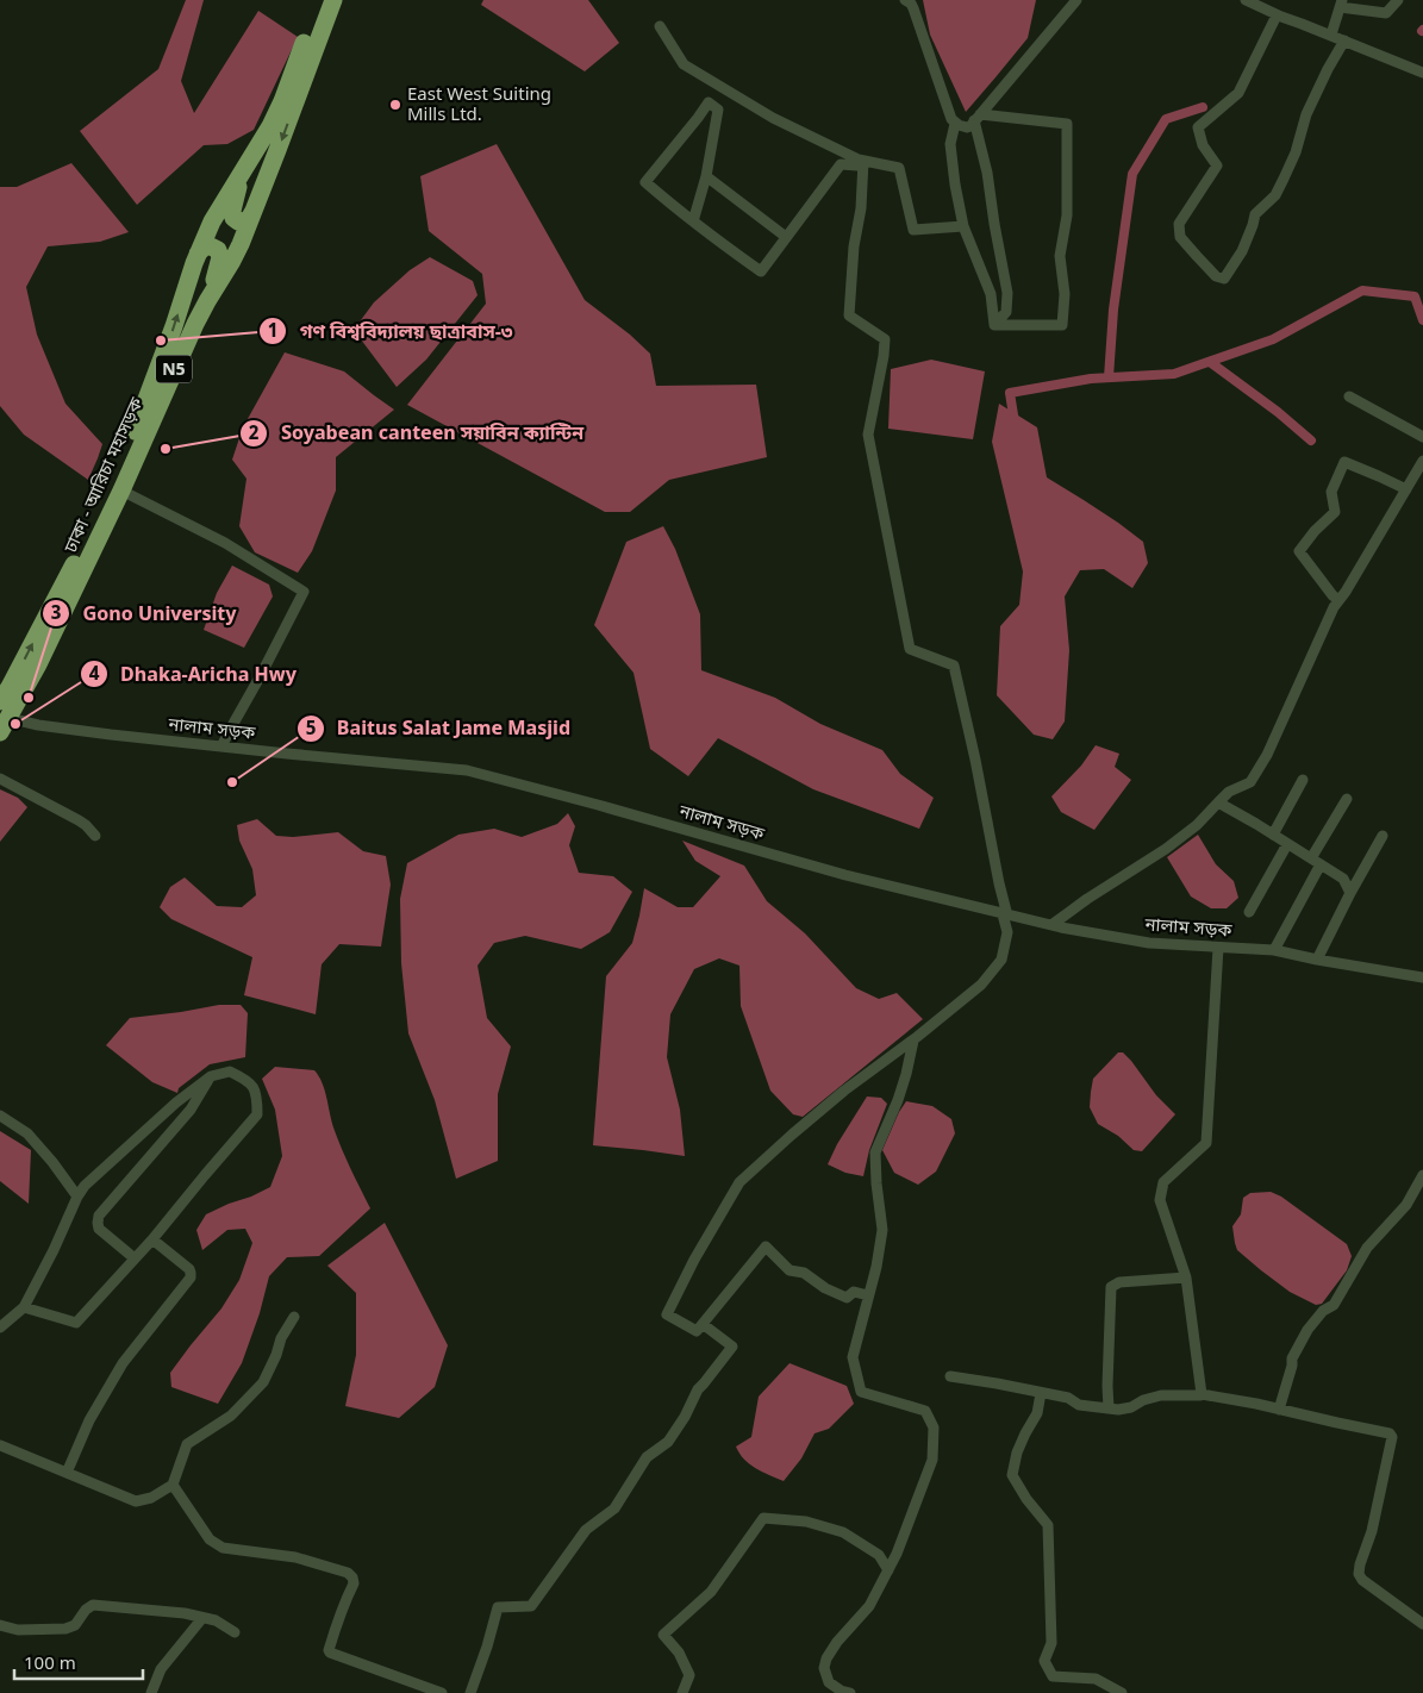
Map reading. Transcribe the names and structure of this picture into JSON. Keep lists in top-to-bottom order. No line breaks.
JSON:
{"streets":{"highway":["N5","ঢাকা - আরিচা মহাসড়ক"],"street":["নালাম সড়ক"]},"crossings":[["N5","ঢাকা - আরিচা মহাসড়ক"],["N5","নালাম সড়ক"],["ঢাকা - আরিচা মহাসড়ক","নালাম সড়ক"]],"places":["East West Suiting Mills Ltd.","গণ বিশ্ববিদ্যালয় ছাত্রাবাস-৩","Soyabean canteen সয়াবিন ক্যান্টিন","Gono University","Dhaka-Aricha Hwy","Baitus Salat Jame Masjid"],"scale_bar":"100 m"}
